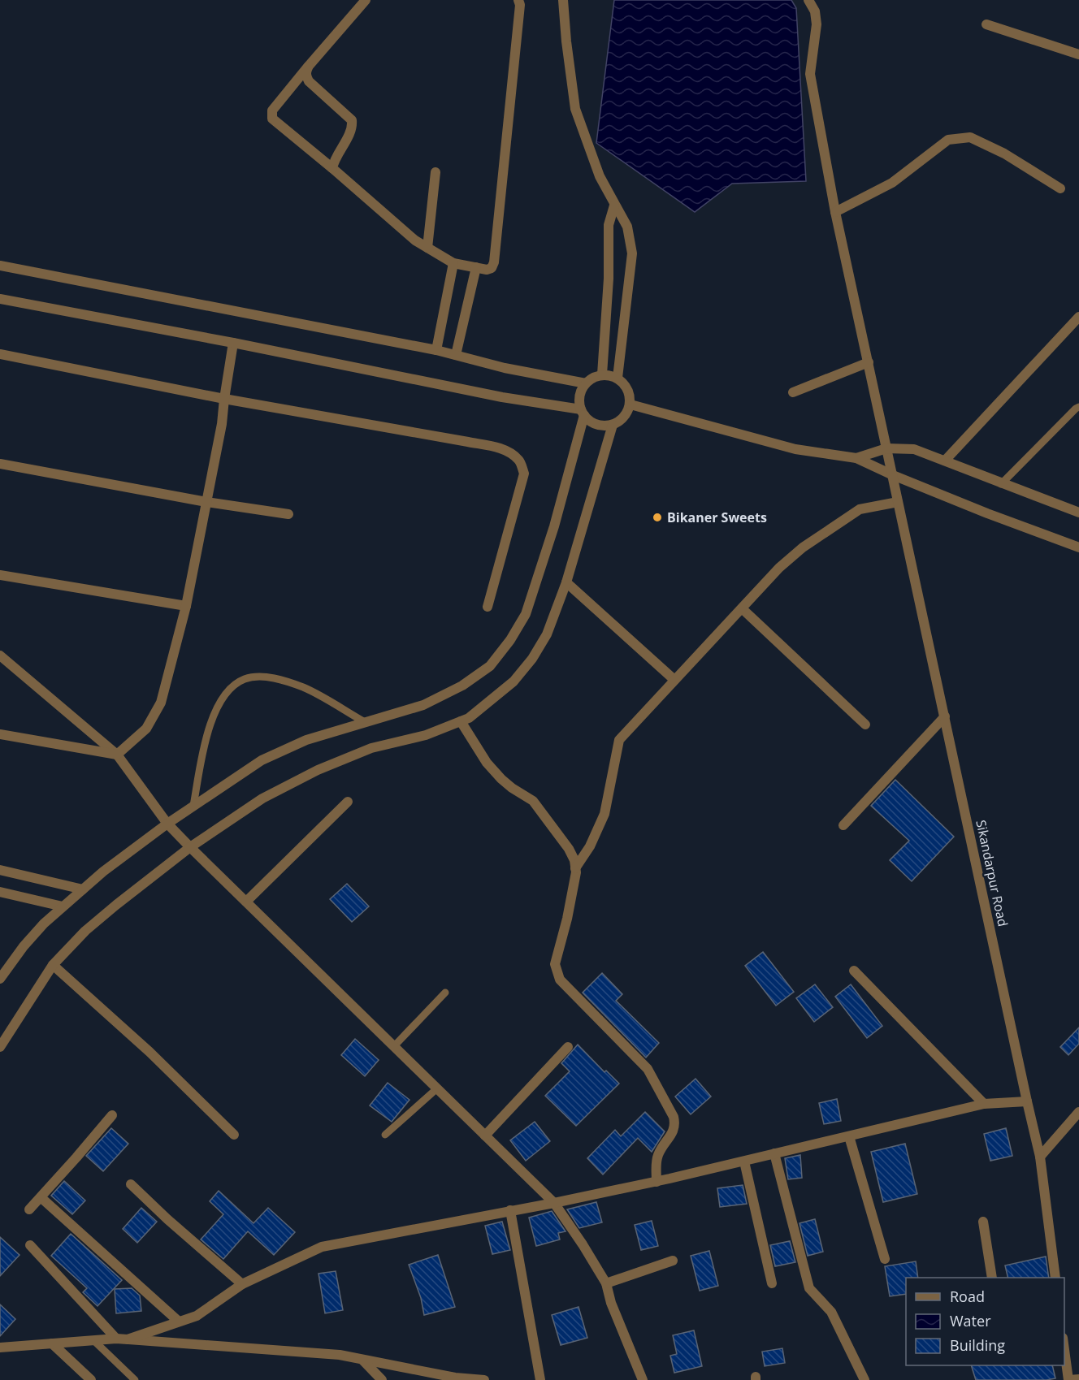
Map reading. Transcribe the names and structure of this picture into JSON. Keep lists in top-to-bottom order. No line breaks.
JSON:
{"streets":{"street":["Sikandarpur Road"]},"places":["Bikaner Sweets"],"legend":["Road","Water","Building"]}
